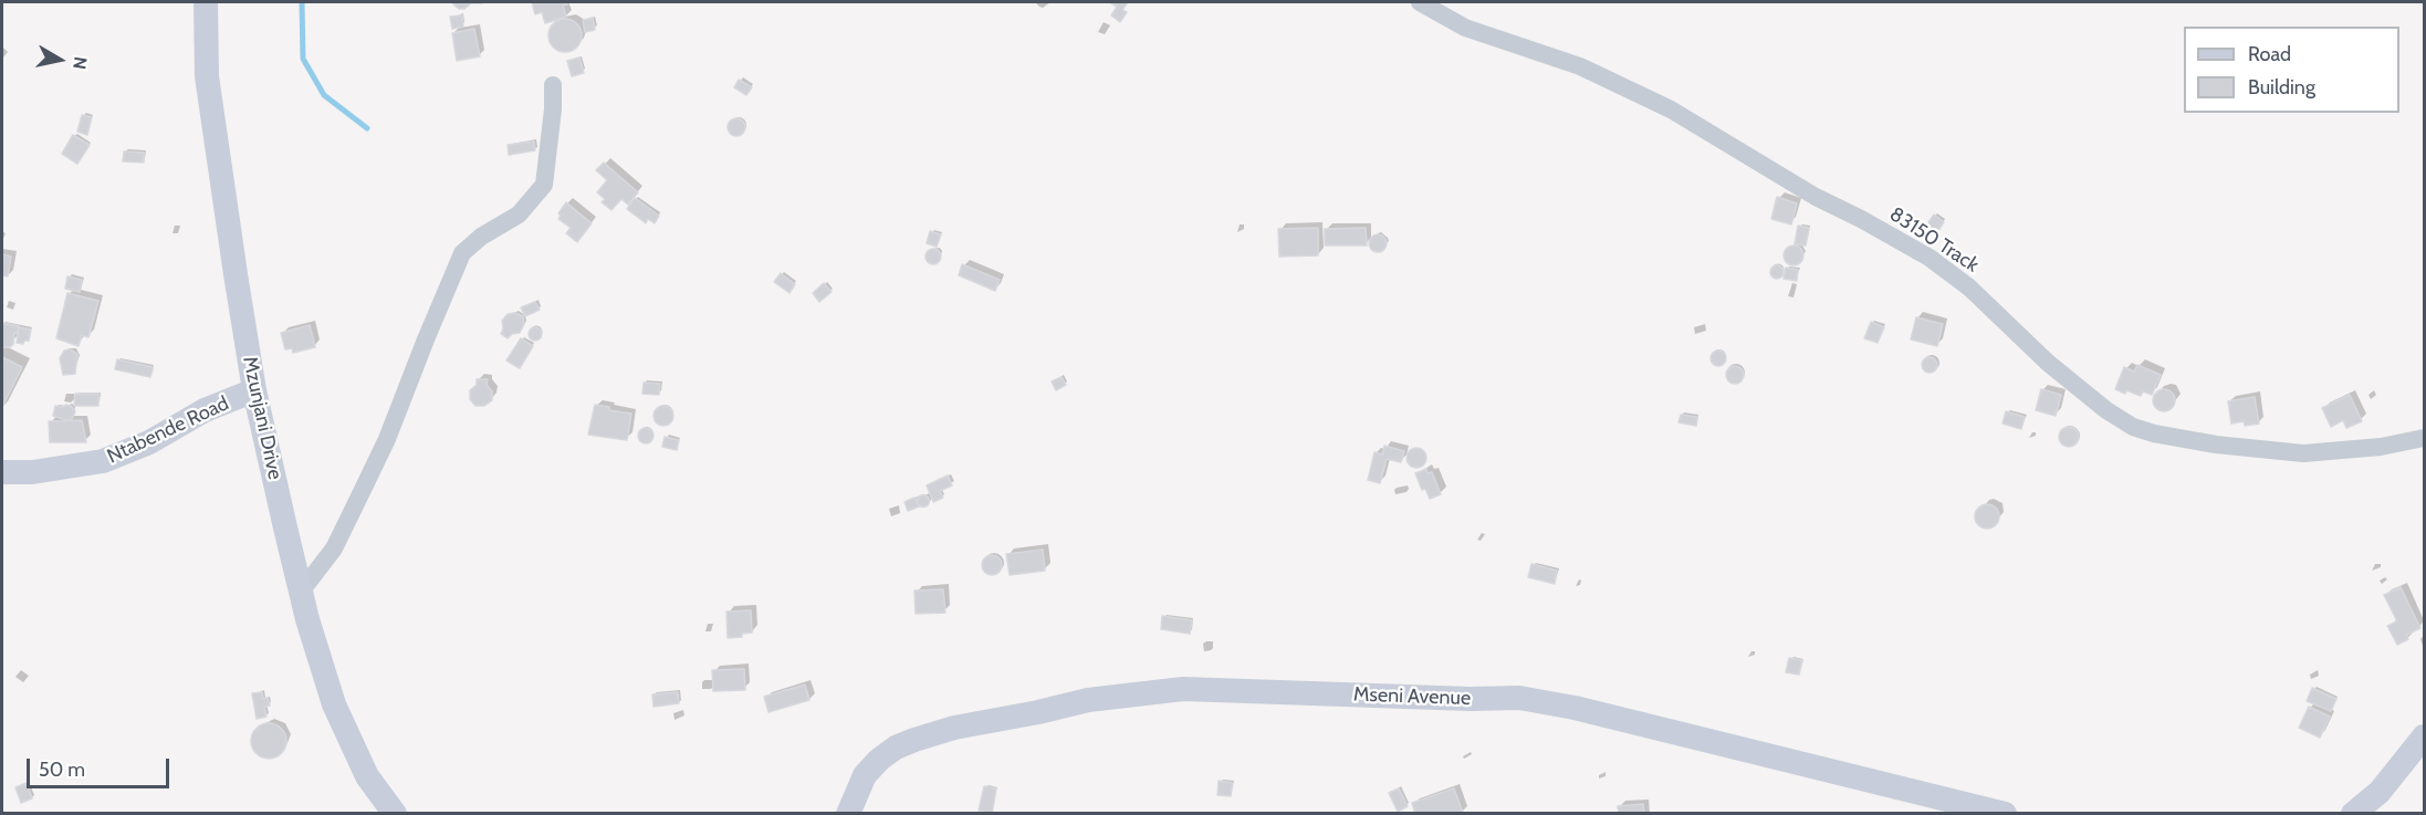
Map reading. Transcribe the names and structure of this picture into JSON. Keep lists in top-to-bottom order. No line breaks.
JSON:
{"streets":{"street":["83150 Track","Mzunjani Drive","Ntabende Road","Mseni Avenue"]},"crossings":[["Mzunjani Drive","Ntabende Road"]],"legend":["Road","Building"],"scale_bar":"50 m","north":"right"}
